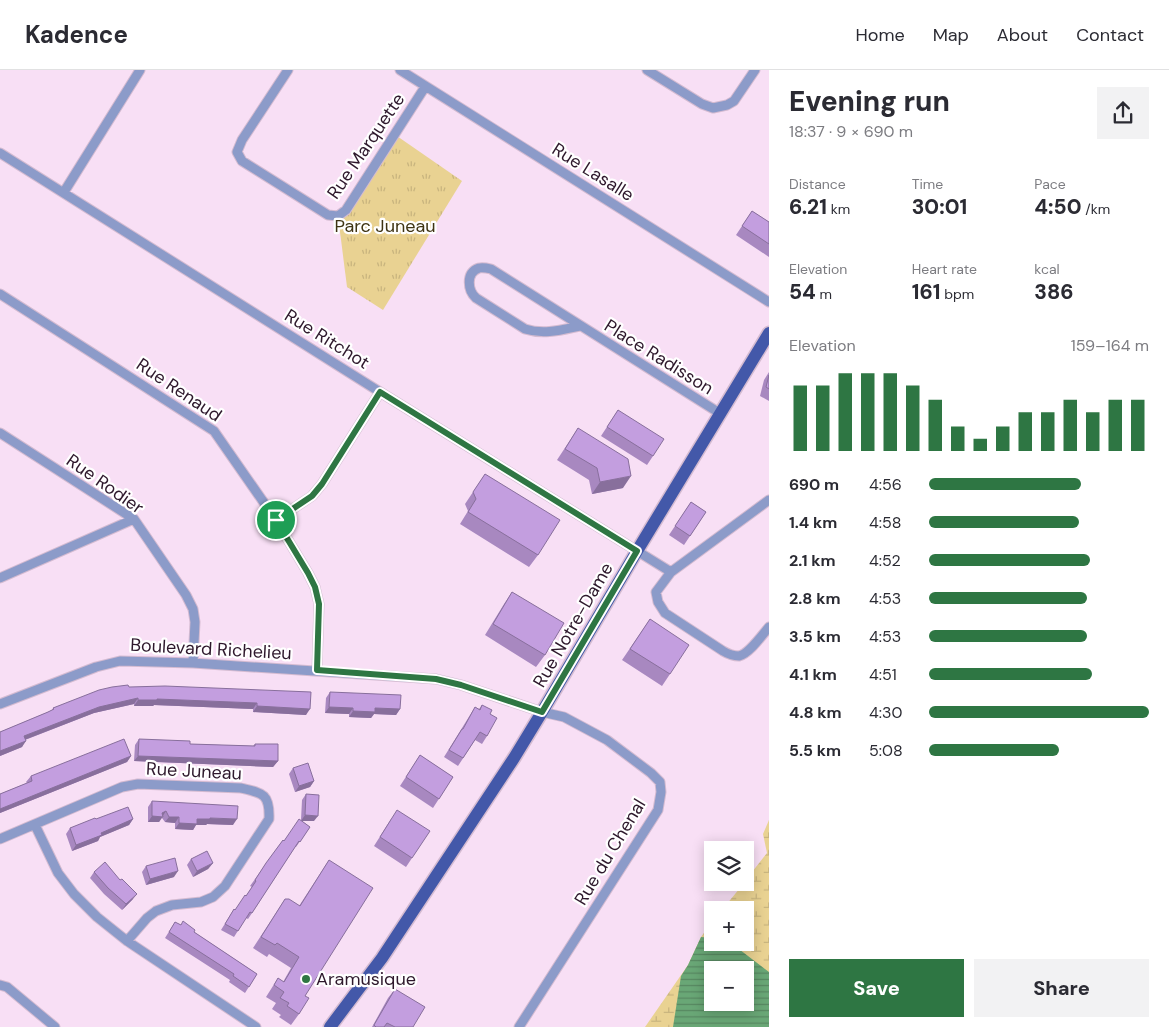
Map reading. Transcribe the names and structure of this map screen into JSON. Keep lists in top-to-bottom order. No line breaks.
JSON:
{"streets":{"main road":["Rue Notre-Dame"],"street":["Rue Marquette","Rue Lasalle","Rue Ritchot","Place Radisson","Rue Renaud","Rue Rodier","Boulevard Richelieu","Rue Juneau","Rue du Chenal"]},"crossings":[["Rue Marquette","Rue Lasalle"],["Rue Ritchot","Rue Notre-Dame"],["Place Radisson","Rue Notre-Dame"],["Rue Renaud","Boulevard Richelieu"],["Rue Rodier","Boulevard Richelieu"],["Rue Notre-Dame","Boulevard Richelieu"],["Rue Notre-Dame","Rue du Chenal"],["Boulevard Richelieu","Rue du Chenal"]],"parks":["Parc Juneau"],"places":["Aramusique"],"page":{"header":"Kadence","nav":["Home","Map","About","Contact"],"heading":["Evening run","18:37 · 9 × 690 m"],"stats":[["Distance","6.21 km"],["Time","30:01"],["Pace","4:50 /km"],["Elevation","54 m"],["Heart rate","161 bpm"],["kcal","386"]],"chart":["Elevation","159–164 m"],"list":[{"name":"690 m","note":"4:56"},{"name":"1.4 km","note":"4:58"},{"name":"2.1 km","note":"4:52"},{"name":"2.8 km","note":"4:53"},{"name":"3.5 km","note":"4:53"},{"name":"4.1 km","note":"4:51"},{"name":"4.8 km","note":"4:30"},{"name":"5.5 km","note":"5:08"}],"map_buttons":["+","−"],"buttons":["Save","Share"]}}
